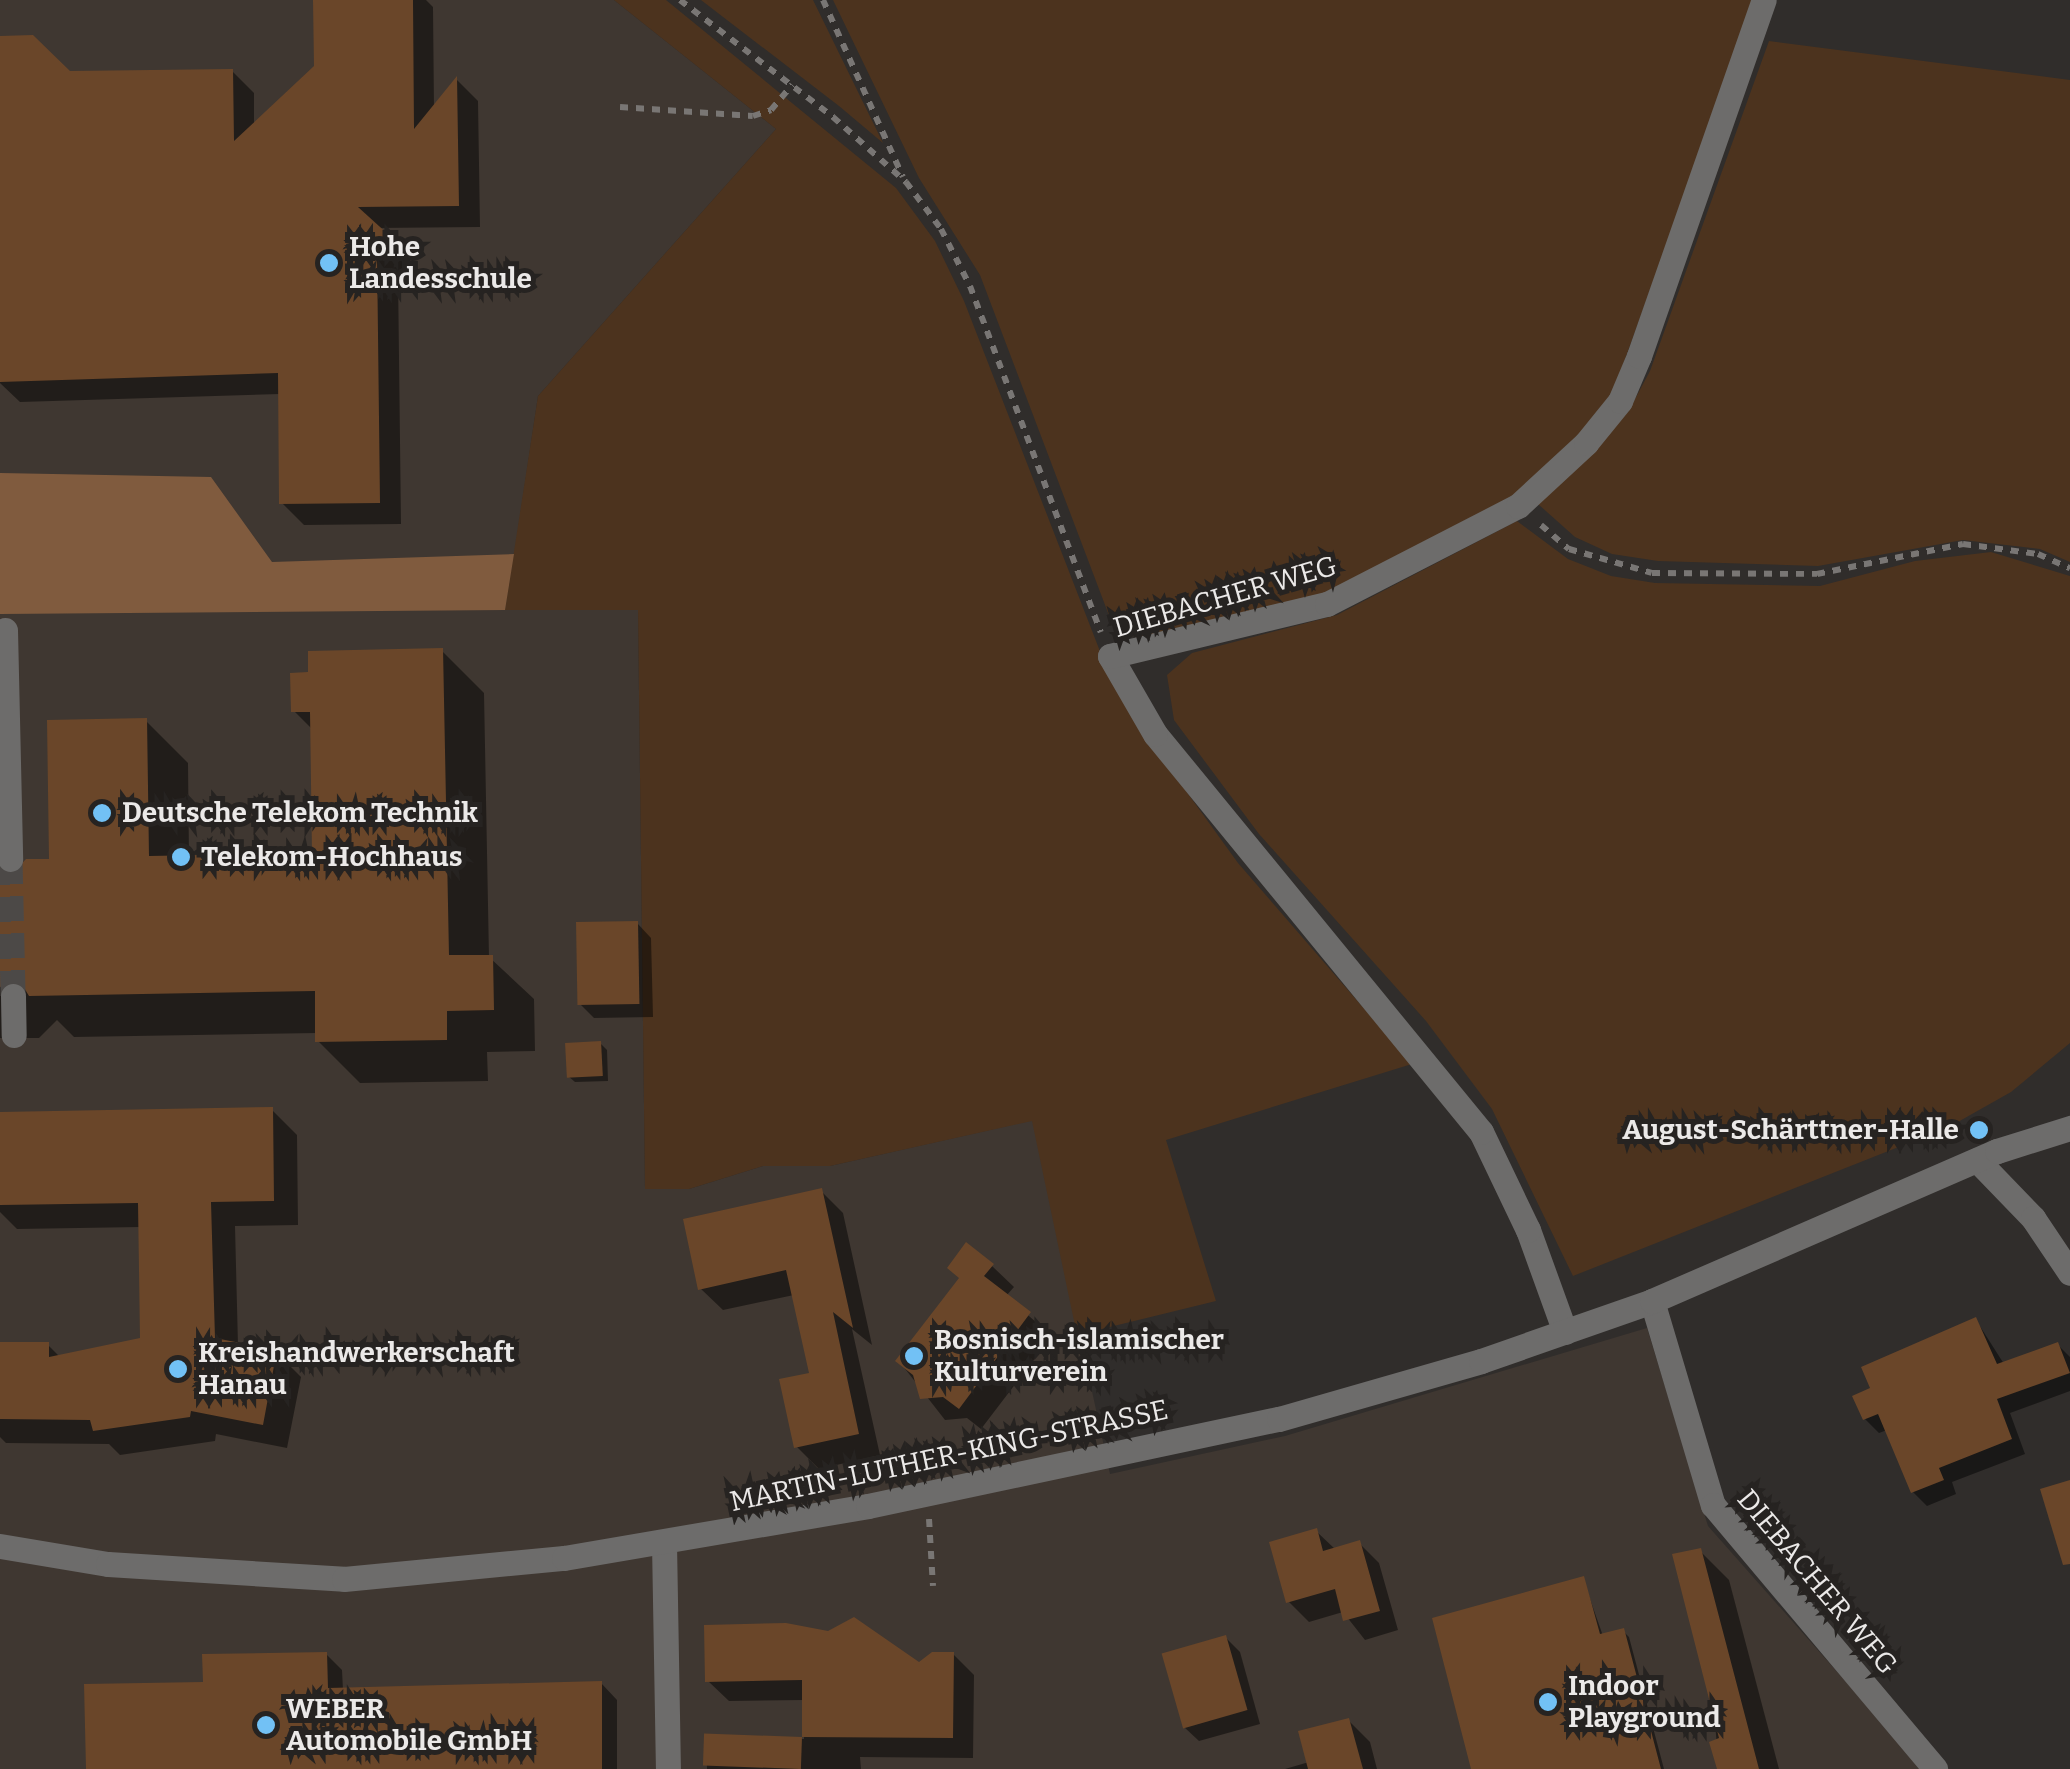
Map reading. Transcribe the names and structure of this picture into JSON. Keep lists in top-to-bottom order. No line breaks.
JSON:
{"streets":{"street":["DIEBACHER WEG","MARTIN-LUTHER-KING-STRASSE"]},"crossings":[["DIEBACHER WEG","MARTIN-LUTHER-KING-STRASSE"]],"places":["Hohe Landesschule","Deutsche Telekom Technik","Telekom-Hochhaus","August-Schärttner-Halle","Bosnisch-islamischer Kulturverein","Kreishandwerkerschaft Hanau","Indoor Playground","WEBER Automobile GmbH"]}
